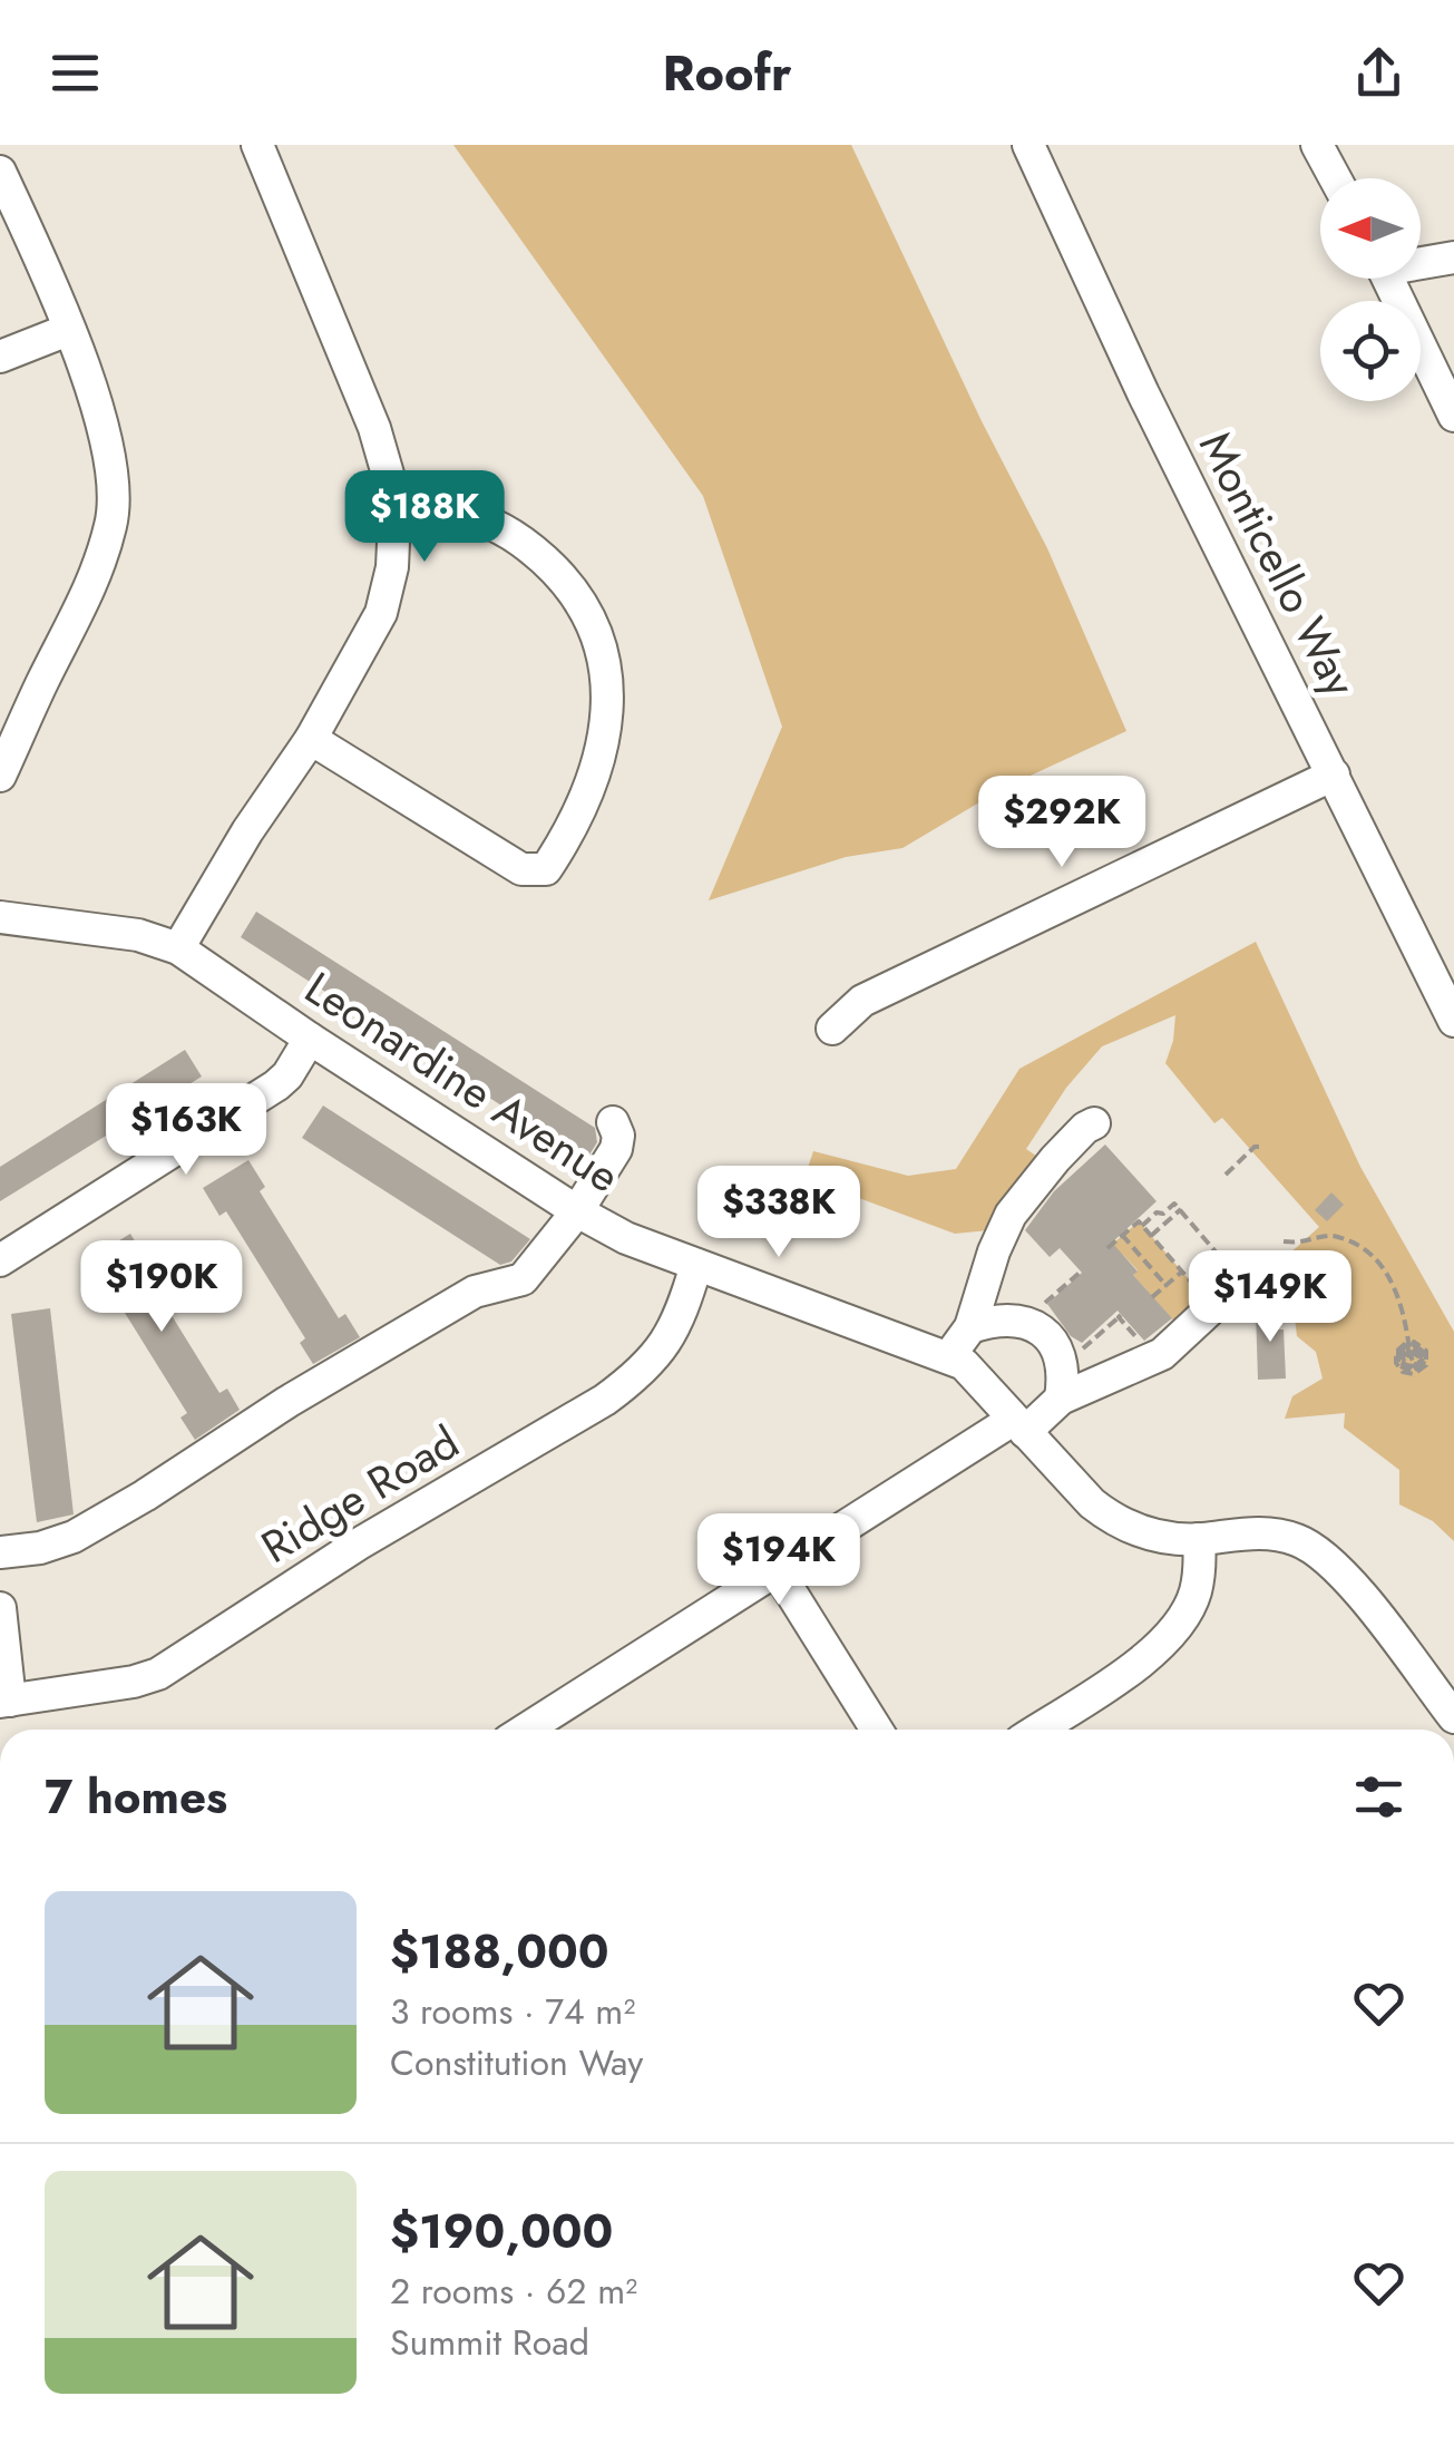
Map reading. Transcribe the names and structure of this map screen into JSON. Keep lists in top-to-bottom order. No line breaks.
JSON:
{"streets":{"street":["Monticello Way","Leonardine Avenue","Ridge Road"]},"crossings":[["Leonardine Avenue","Ridge Road"]],"north":"left","page":{"header":"Roofr","price":["$188K","$292K","$163K","$338K","$190K","$149K","$194K"],"heading":"7 homes","list":[{"name":"$188,000","note":"3 rooms · 74 m² · Constitution Way"},{"name":"$190,000","note":"2 rooms · 62 m² · Summit Road"}]}}
